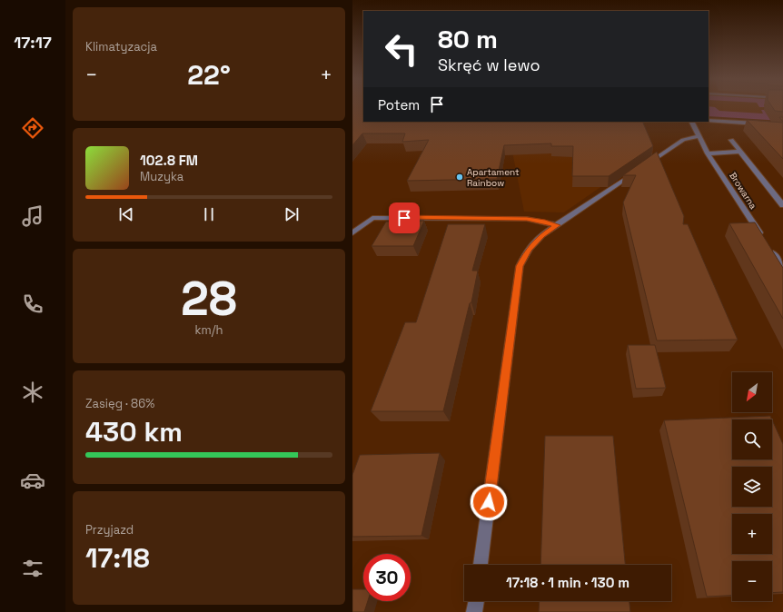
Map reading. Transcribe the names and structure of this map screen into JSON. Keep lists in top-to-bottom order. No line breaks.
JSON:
{"streets":{"street":["Browarna"]},"places":["Apartament Rainbow"],"north":"bottom left","page":{"tabs":"17:17","tile":["Klimatyzacja",["28","km/h"],["Zasięg · 86%","430 km"],["Przyjazd","17:18"]],"turn":["80 m","Skręć w lewo"],"heat":["−","22°","+"],"then":"Potem","song":["102.8 FM","Muzyka"],"map_buttons":["+","−"],"limit":"30","trip":"17:18 · 1 min · 130 m"}}
